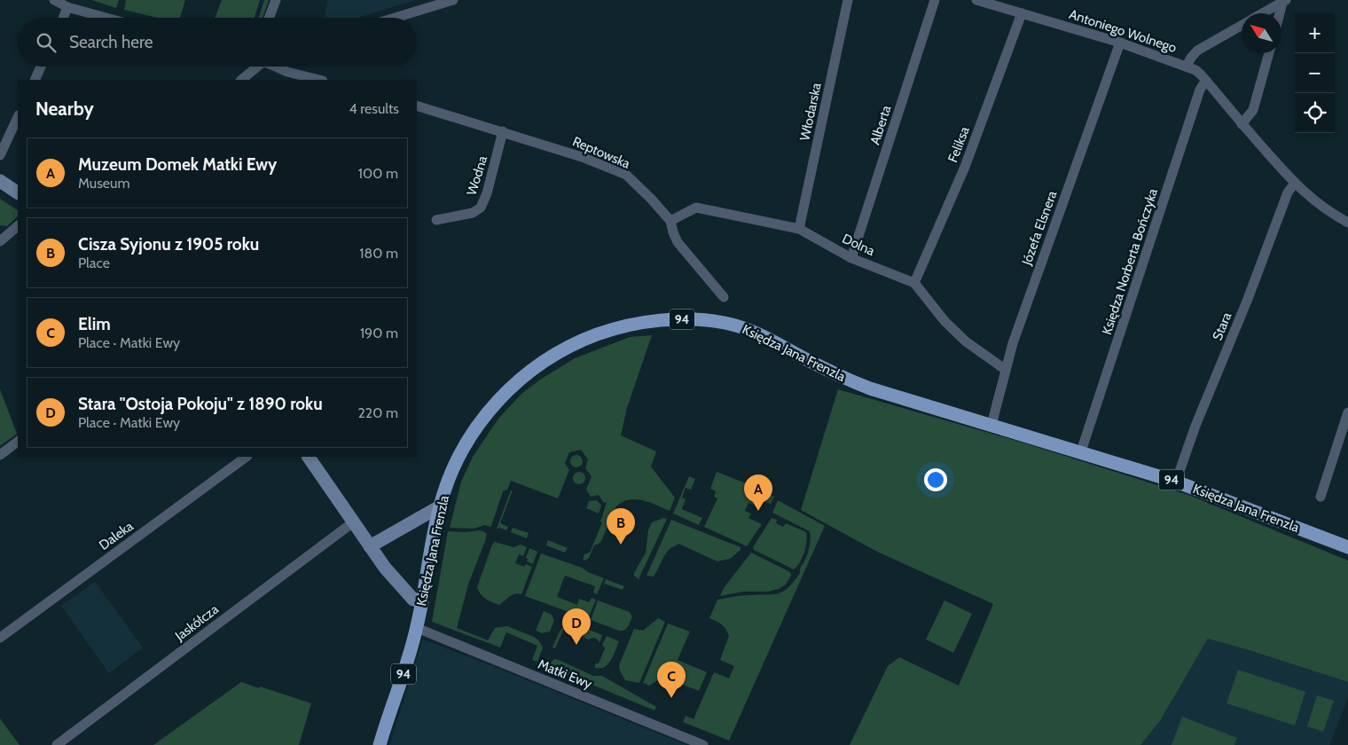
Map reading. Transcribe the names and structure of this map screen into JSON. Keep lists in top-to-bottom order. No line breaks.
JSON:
{"streets":{"main road":["94","Księdza Jana Frenzla"],"street":["Antoniego Wolnego","Włodarska","Alberta","Feliksa","Reptowska","Wodna","Józefa Elsnera","Dolna","Księdza Norberta Bończyka","Stara","Daleka","Jaskółcza","Matki Ewy"]},"crossings":[["Antoniego Wolnego","Feliksa"],["Antoniego Wolnego","Józefa Elsnera"],["Włodarska","Dolna"],["Alberta","Dolna"],["Feliksa","Dolna"],["Reptowska","Wodna"],["Reptowska","Dolna"],["Józefa Elsnera","Dolna"],["Józefa Elsnera","Księdza Jana Frenzla"],["Księdza Norberta Bończyka","Księdza Jana Frenzla"],["Stara","Księdza Jana Frenzla"],["Księdza Jana Frenzla","Matki Ewy"]],"north":"top left","page":{"map_buttons":["+","−"],"search":"Search here","heading":["Nearby","4 results"],"list":[{"mark":"A","name":"Muzeum Domek Matki Ewy","note":"Museum","value":"100 m"},{"mark":"B","name":"Cisza Syjonu z 1905 roku","note":"Place","value":"180 m"},{"mark":"C","name":"Elim","note":"Place · Matki Ewy","value":"190 m"},{"mark":"D","name":"Stara \"Ostoja Pokoju\" z 1890 roku","note":"Place · Matki Ewy","value":"220 m"}],"pins":["A","B","D","C"]}}
